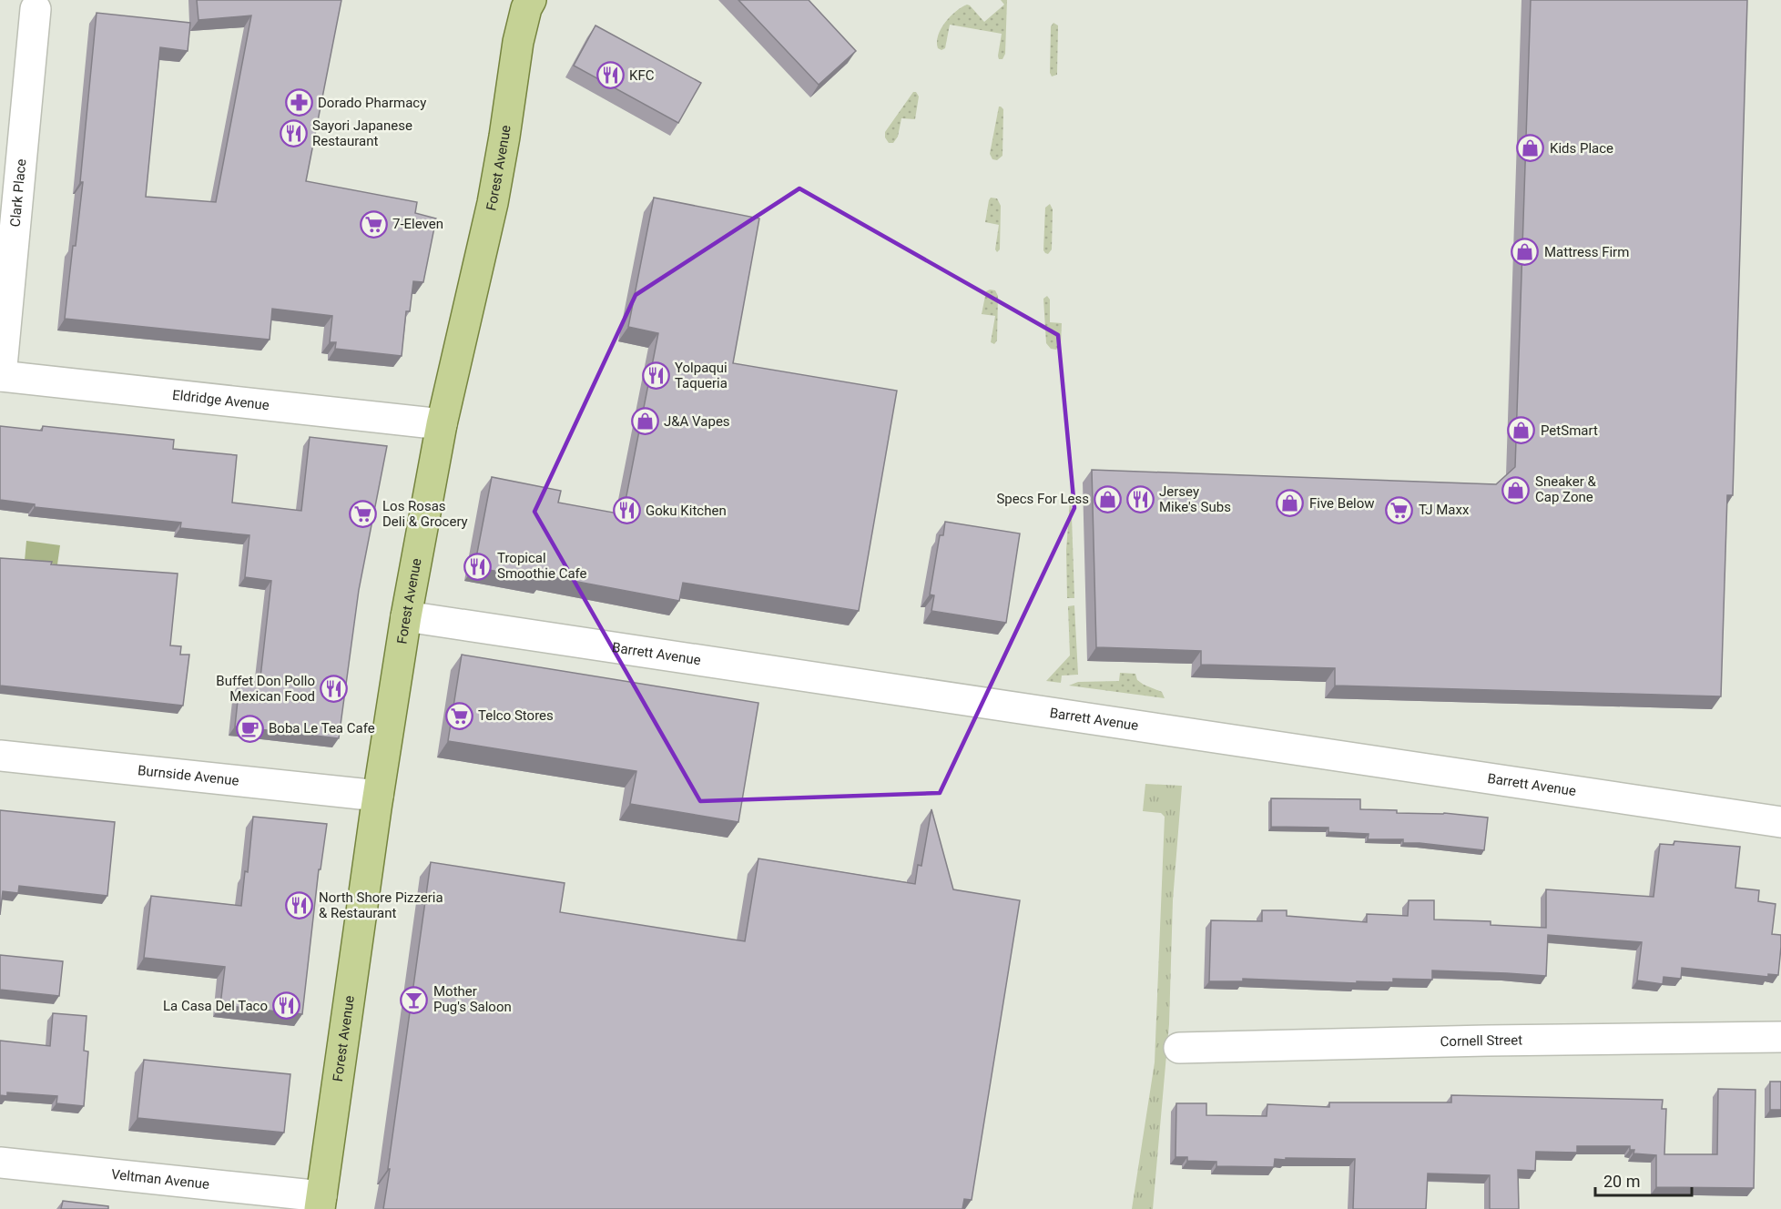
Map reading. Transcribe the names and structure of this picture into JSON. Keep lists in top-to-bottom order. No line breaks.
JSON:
{"streets":{"main road":["Forest Avenue"],"street":["Clark Place","Eldridge Avenue","Barrett Avenue","Burnside Avenue","Cornell Street","Veltman Avenue"]},"crossings":[["Forest Avenue","Eldridge Avenue"],["Forest Avenue","Barrett Avenue"],["Forest Avenue","Burnside Avenue"],["Forest Avenue","Veltman Avenue"],["Clark Place","Eldridge Avenue"]],"places":{"restaurant":["KFC","Sayori Japanese Restaurant","Yolpaqui Taqueria","Jersey Mike's Subs","Goku Kitchen","Tropical Smoothie Cafe","Buffet Don Pollo Mexican Food","North Shore Pizzeria & Restaurant","La Casa Del Taco"],"pharmacy":["Dorado Pharmacy"],"shop":["Kids Place","Mattress Firm","J&A Vapes","PetSmart","Sneaker & Cap Zone","Specs For Less","Five Below"],"supermarket":["7-Eleven","TJ Maxx","Los Rosas Deli & Grocery","Telco Stores"],"cafe":["Boba Le Tea Cafe"],"bar":["Mother Pug's Saloon"]},"scale_bar":"20 m"}
